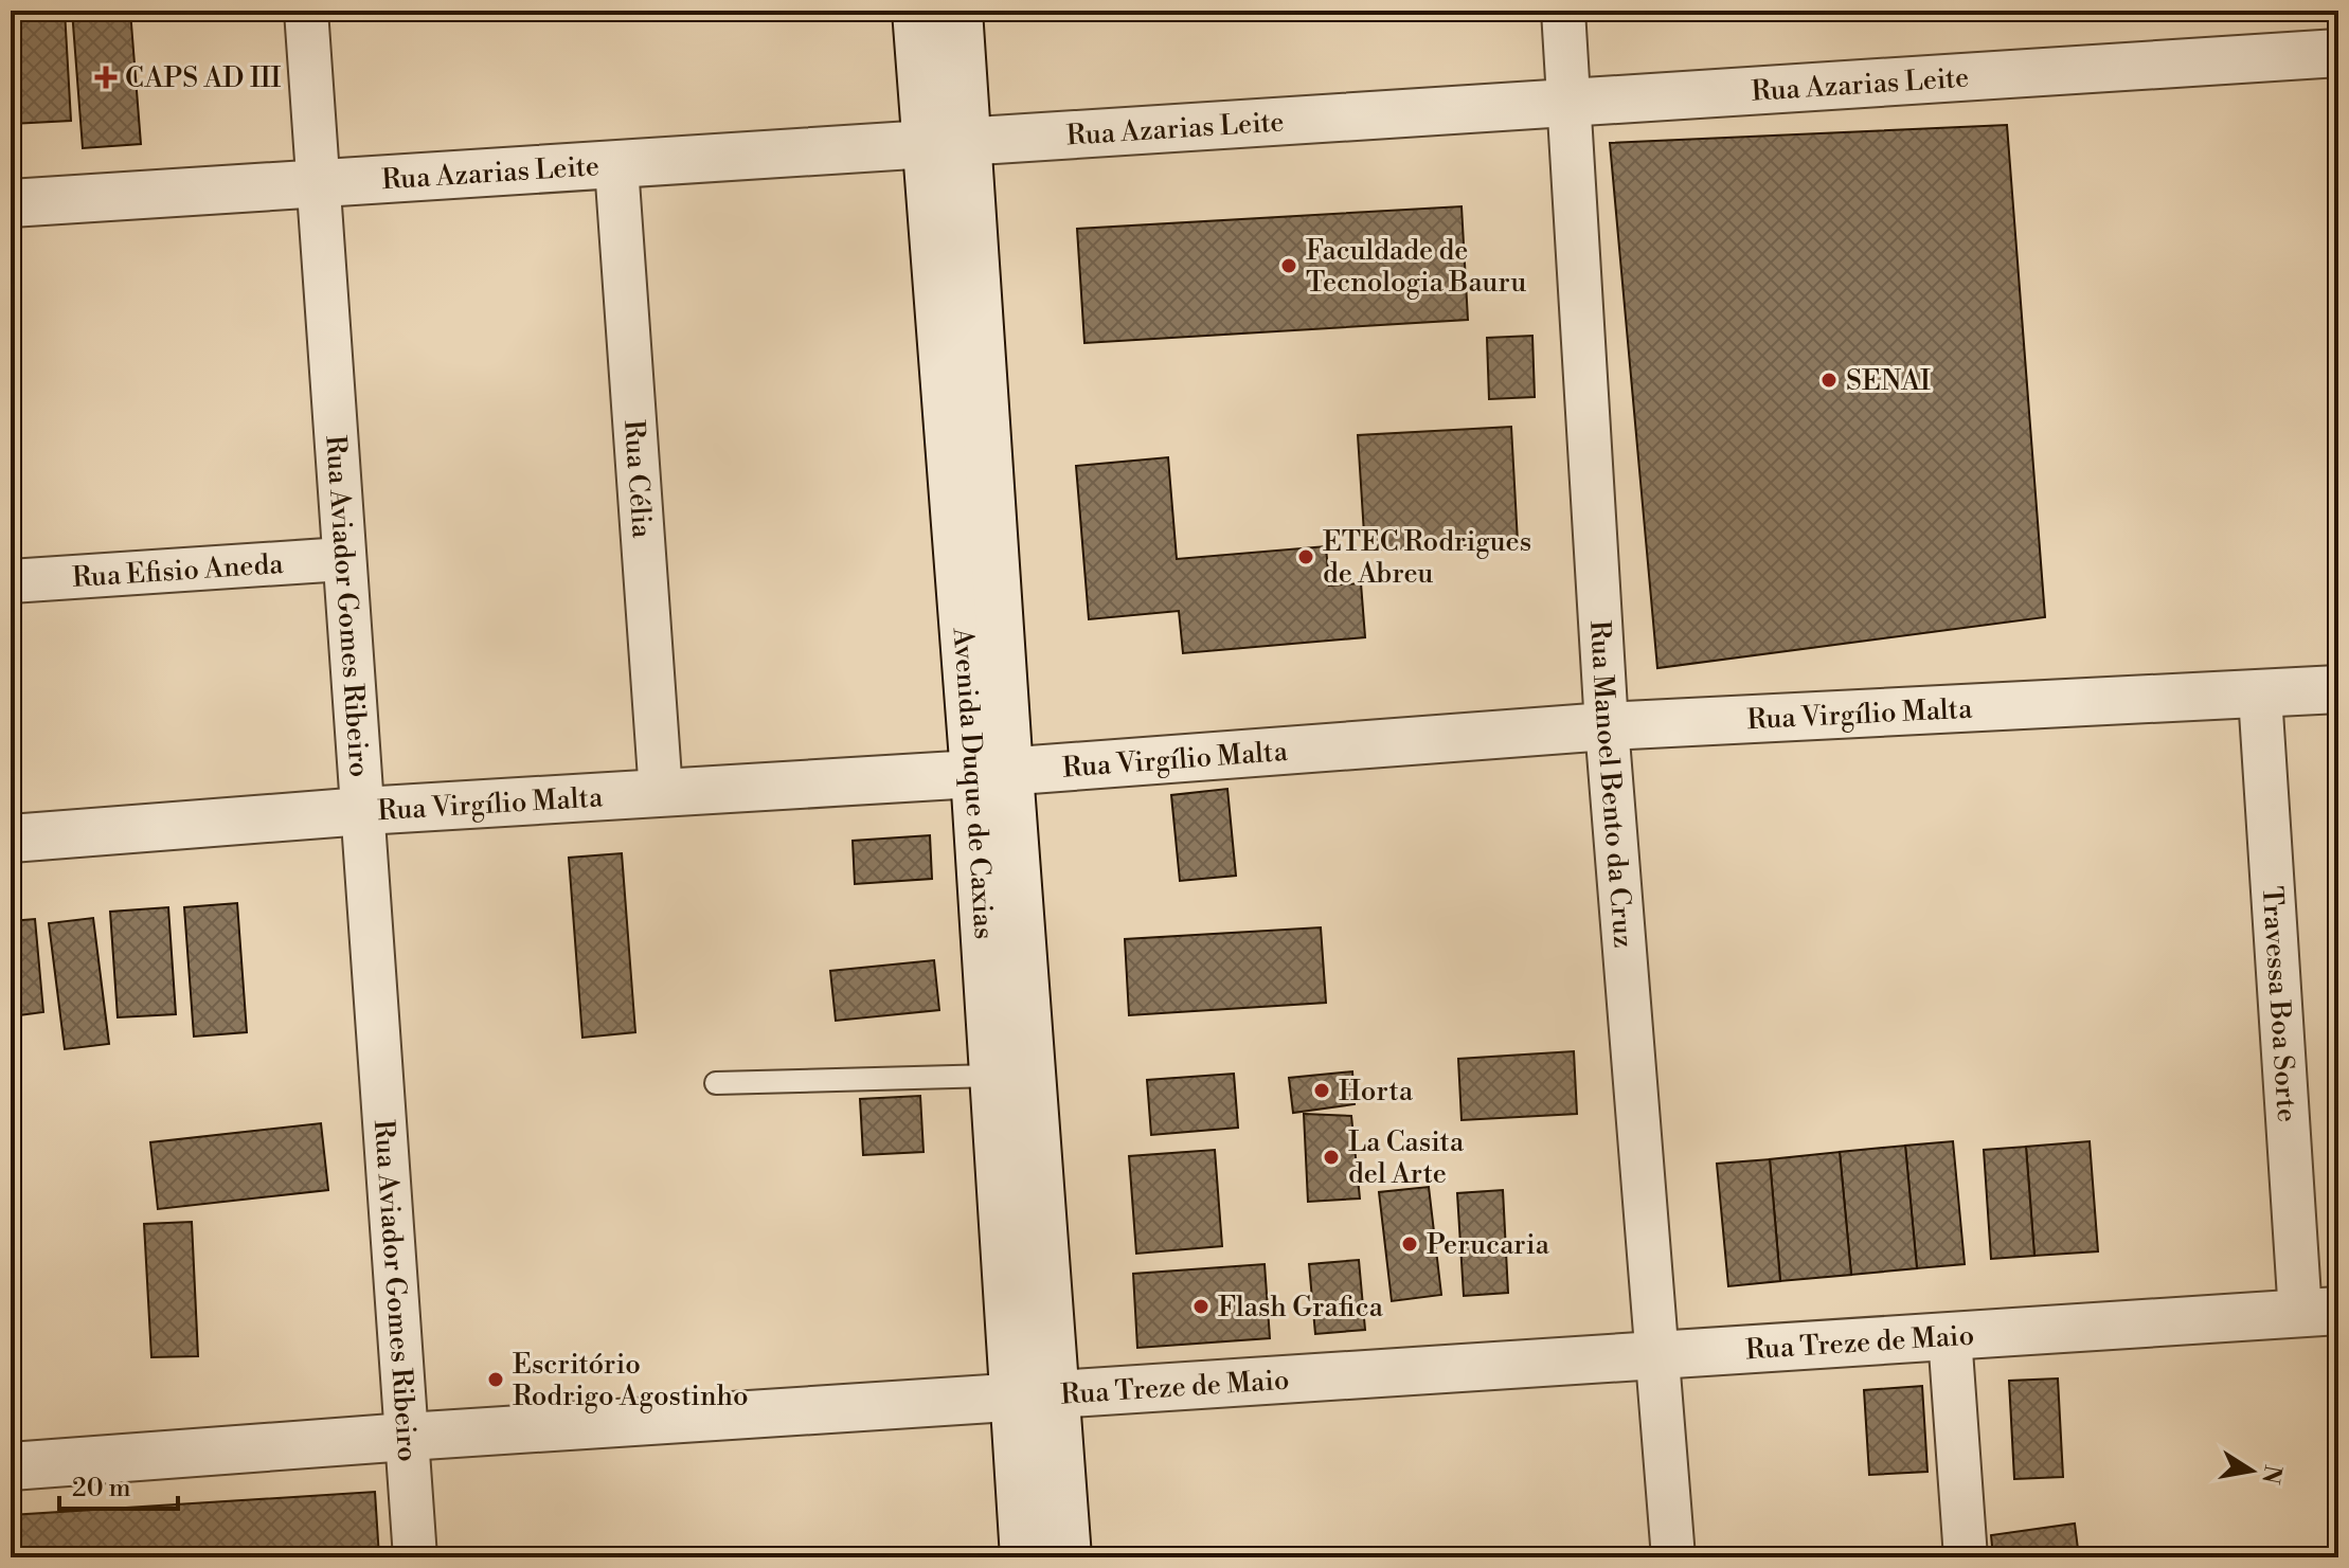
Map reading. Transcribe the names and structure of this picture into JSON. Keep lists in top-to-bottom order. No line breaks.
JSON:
{"streets":{"street":["Rua Azarias Leite","Rua Célia","Rua Efisio Aneda","Rua Aviador Gomes Ribeiro","Rua Virgílio Malta","Avenida Duque de Caxias","Rua Manoel Bento da Cruz","Travessa Boa Sorte","Rua Treze de Maio"]},"crossings":[["Rua Azarias Leite","Rua Célia"],["Rua Azarias Leite","Rua Aviador Gomes Ribeiro"],["Rua Azarias Leite","Avenida Duque de Caxias"],["Rua Azarias Leite","Rua Manoel Bento da Cruz"],["Rua Célia","Rua Virgílio Malta"],["Rua Efisio Aneda","Rua Aviador Gomes Ribeiro"],["Rua Aviador Gomes Ribeiro","Rua Virgílio Malta"],["Rua Aviador Gomes Ribeiro","Rua Treze de Maio"],["Rua Virgílio Malta","Avenida Duque de Caxias"],["Rua Virgílio Malta","Rua Manoel Bento da Cruz"],["Rua Virgílio Malta","Travessa Boa Sorte"],["Avenida Duque de Caxias","Rua Treze de Maio"],["Rua Manoel Bento da Cruz","Rua Treze de Maio"],["Travessa Boa Sorte","Rua Treze de Maio"]],"places":{"health":["CAPS AD III"],"other":["Faculdade de Tecnologia Bauru","SENAI","ETEC Rodrigues de Abreu","Horta","La Casita del Arte","Perucaria","Flash Grafica","Escritório Rodrigo Agostinho"]},"scale_bar":"20 m","north":"right"}
